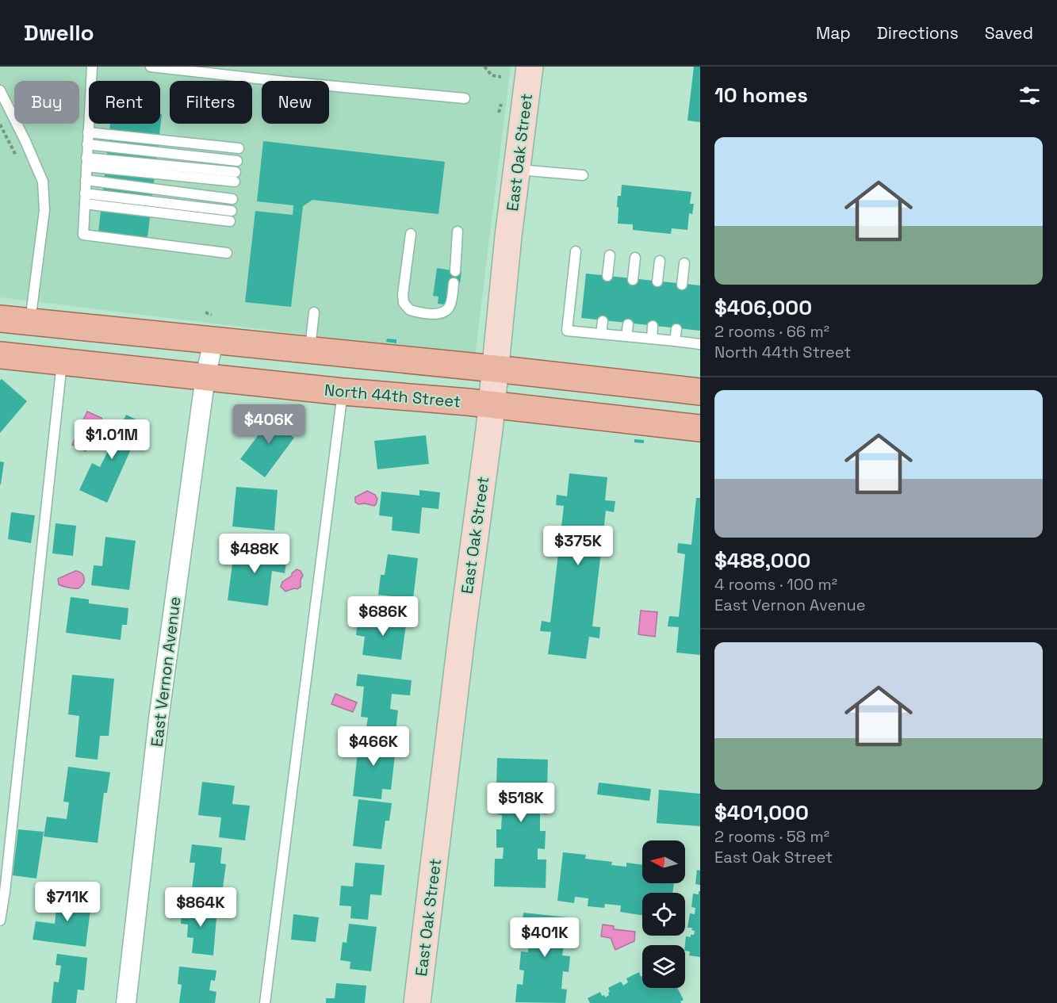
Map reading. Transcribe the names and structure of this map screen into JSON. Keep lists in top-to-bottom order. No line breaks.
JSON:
{"streets":{"main road":["North 44th Street"],"street":["East Oak Street","East Vernon Avenue"]},"crossings":[["East Oak Street","North 44th Street"],["North 44th Street","East Vernon Avenue"]],"north":"left","page":{"header":"Dwello","nav":["Map","Directions","Saved"],"heading":"10 homes","chip":["Buy","Rent","Filters","New"],"list":[{"name":"$406,000","note":"2 rooms · 66 m² · North 44th Street"},{"name":"$488,000","note":"4 rooms · 100 m² · East Vernon Avenue"},{"name":"$401,000","note":"2 rooms · 58 m² · East Oak Street"}],"price":["$406K","$1.01M","$375K","$488K","$686K","$466K","$518K","$711K","$864K","$401K"]}}
